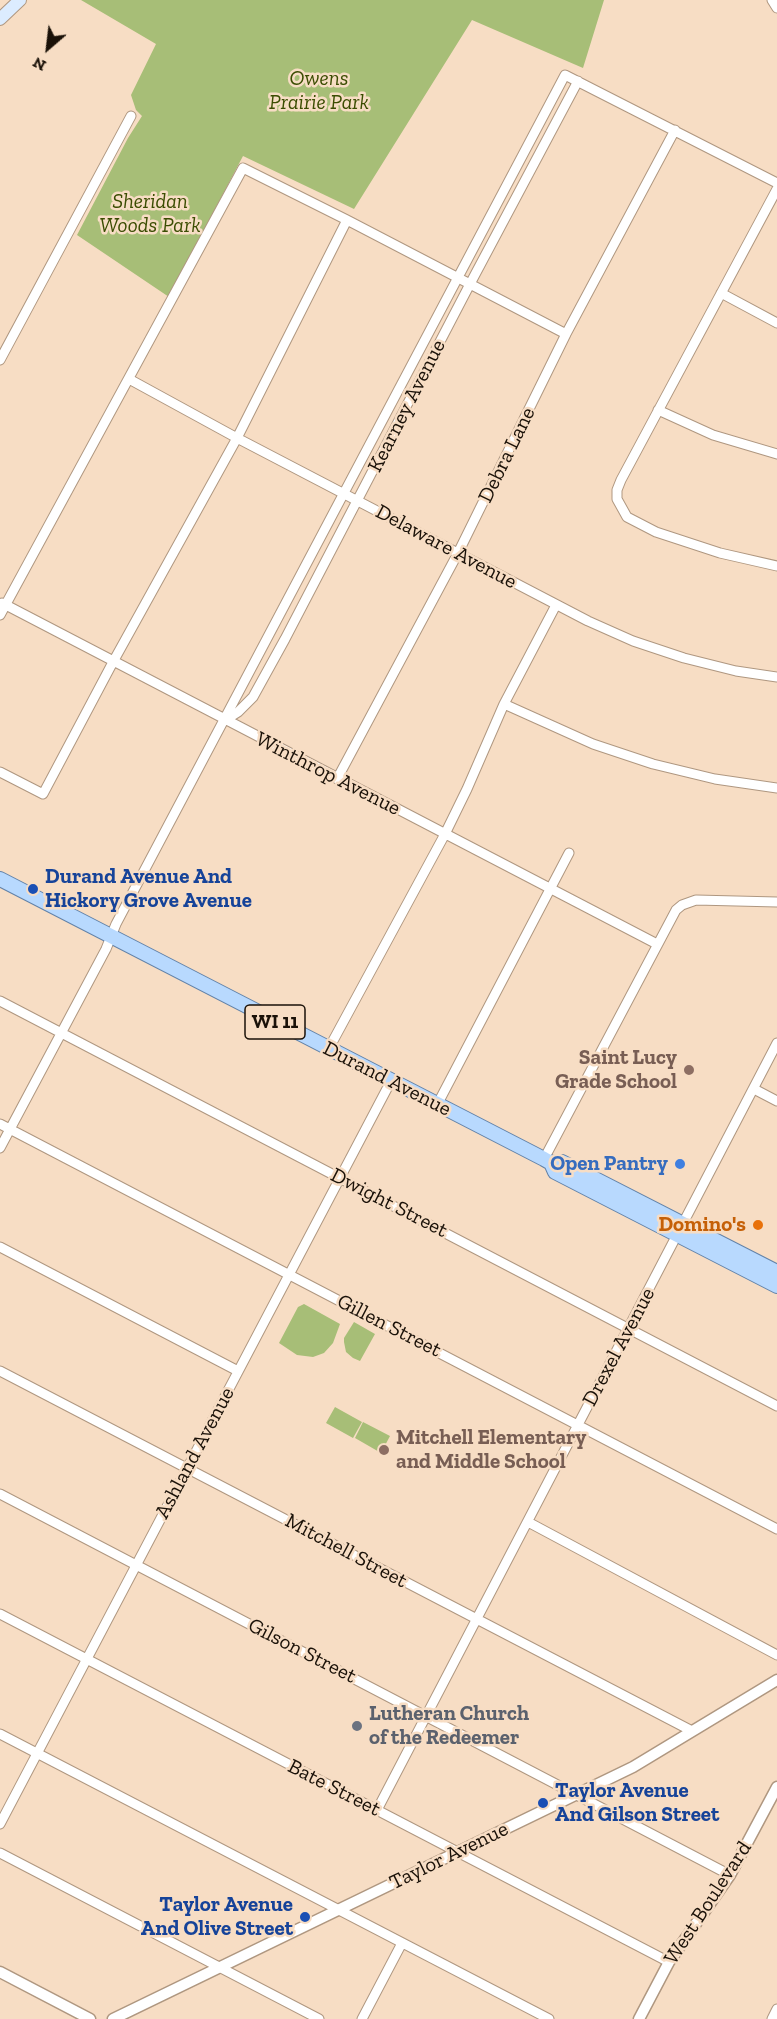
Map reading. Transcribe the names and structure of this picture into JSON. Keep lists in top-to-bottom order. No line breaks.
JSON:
{"streets":{"main road":["WI 11","Durand Avenue"],"street":["Kearney Avenue","Debra Lane","Delaware Avenue","Winthrop Avenue","Dwight Street","Gillen Street","Drexel Avenue","Ashland Avenue","Mitchell Street","Gilson Street","Bate Street","Taylor Avenue","West Boulevard"]},"crossings":[["Kearney Avenue","Delaware Avenue"],["Kearney Avenue","Winthrop Avenue"],["Kearney Avenue","Durand Avenue"],["Kearney Avenue","Dwight Street"],["Kearney Avenue","Gillen Street"],["Debra Lane","Delaware Avenue"],["Debra Lane","Winthrop Avenue"],["Durand Avenue","Drexel Avenue"],["Durand Avenue","Ashland Avenue"],["Dwight Street","Drexel Avenue"],["Dwight Street","Ashland Avenue"],["Gillen Street","Drexel Avenue"],["Gillen Street","Ashland Avenue"],["Drexel Avenue","Mitchell Street"],["Drexel Avenue","Gilson Street"],["Drexel Avenue","Bate Street"],["Ashland Avenue","Mitchell Street"],["Ashland Avenue","Gilson Street"],["Ashland Avenue","Bate Street"],["Mitchell Street","Taylor Avenue"],["Gilson Street","Taylor Avenue"],["Gilson Street","West Boulevard"],["Bate Street","Taylor Avenue"],["Bate Street","West Boulevard"]],"parks":["Owens Prairie Park","Sheridan Woods Park"],"places":["Durand Avenue And Hickory Grove Avenue","Saint Lucy Grade School","Open Pantry","Domino's","Mitchell Elementary and Middle School","Lutheran Church of the Redeemer","Taylor Avenue And Gilson Street","Taylor Avenue And Olive Street"],"north":"bottom left"}
